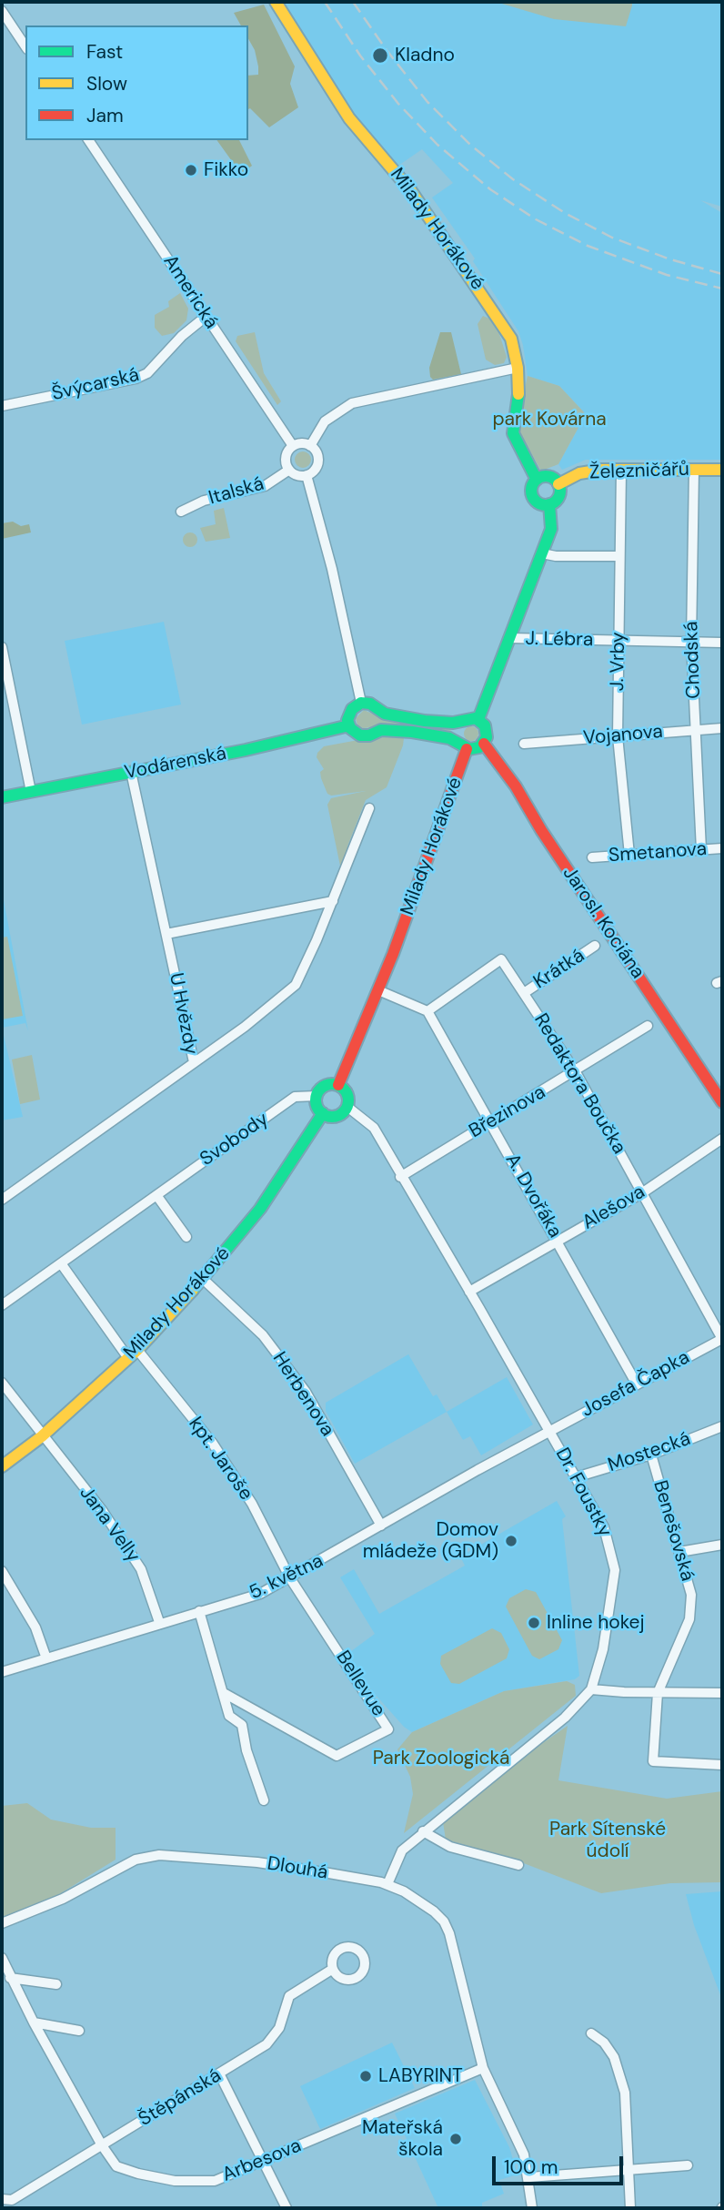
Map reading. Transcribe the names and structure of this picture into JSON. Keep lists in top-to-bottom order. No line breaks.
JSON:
{"streets":{"main road":["Milady Horákové","Železničářů","Vodárenská","Jarosl. Kociána"],"street":["Americká","Švýcarská","Italská","J. Lébra","Chodská","J. Vrby","Vojanova","Smetanova","Krátká","U Hvězdy","Redaktora Boučka","Březinova","Svobody","A. Dvořáka","Alešova","Josefa Čapka","Herbenova","Mostecká","kpt. Jaroše","Dr. Foustky","Jana Velly","Benešovská","5. května","Bellevue","Dlouhá","Štěpánská","Arbesova"]},"crossings":[["Milady Horákové","Železničářů"],["Milady Horákové","Svobody"],["Milady Horákové","Herbenova"],["Milady Horákové","kpt. Jaroše"],["Milady Horákové","Dr. Foustky"],["Milady Horákové","Jana Velly"],["Americká","Švýcarská"],["Americká","Italská"],["Železničářů","Chodská"],["Železničářů","J. Vrby"],["J. Lébra","Chodská"],["J. Lébra","J. Vrby"],["Chodská","Vojanova"],["Chodská","Smetanova"],["J. Vrby","Vojanova"],["J. Vrby","Smetanova"],["Vodárenská","U Hvězdy"],["Krátká","Redaktora Boučka"],["Redaktora Boučka","Březinova"],["Redaktora Boučka","A. Dvořáka"],["Redaktora Boučka","Alešova"],["Redaktora Boučka","Josefa Čapka"],["Březinova","A. Dvořáka"],["Březinova","Dr. Foustky"],["Svobody","kpt. Jaroše"],["Svobody","Dr. Foustky"],["A. Dvořáka","Alešova"],["A. Dvořáka","Josefa Čapka"],["Alešova","Dr. Foustky"],["Josefa Čapka","Dr. Foustky"],["Josefa Čapka","5. května"],["Herbenova","5. května"],["Mostecká","Dr. Foustky"],["Mostecká","Benešovská"],["kpt. Jaroše","5. května"],["kpt. Jaroše","Bellevue"],["Dr. Foustky","5. května"],["Dr. Foustky","Dlouhá"],["Jana Velly","5. května"],["5. května","Bellevue"],["Dlouhá","Arbesova"],["Štěpánská","Arbesova"]],"parks":["park Kovárna","Park Zoologická","Park Sítenské údolí"],"places":["Kladno","Fikko","Domov mládeže (GDM)","Inline hokej","LABYRINT","Mateřská škola"],"legend":["Fast","Slow","Jam"],"scale_bar":"100 m"}
